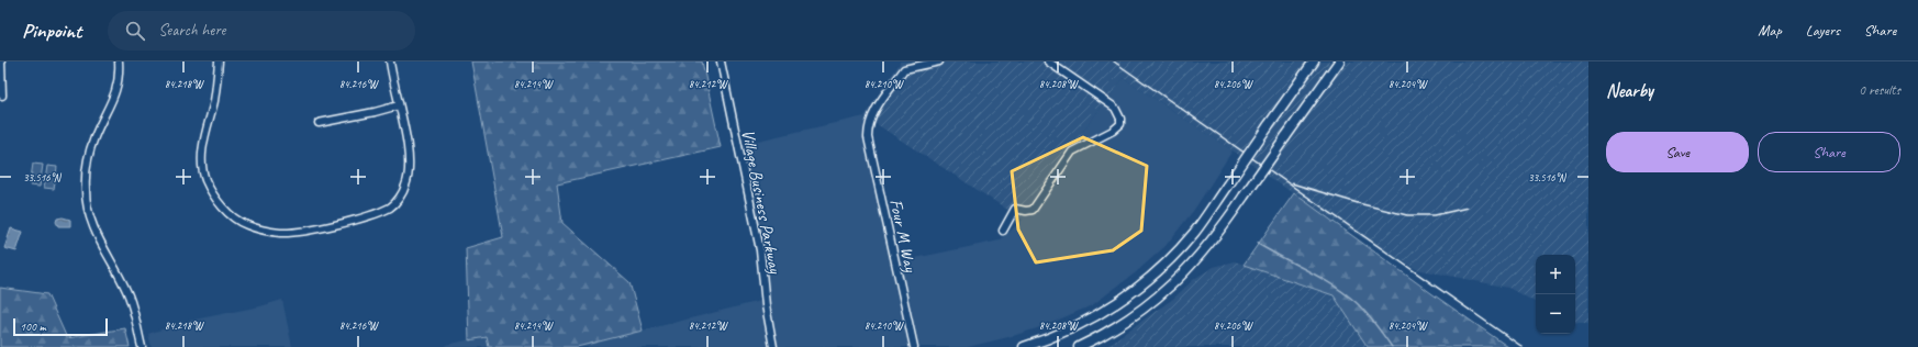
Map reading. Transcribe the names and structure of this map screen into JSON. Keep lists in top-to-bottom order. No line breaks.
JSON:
{"streets":{"street":["Village Business Parkway","Four M Way"]},"scale_bar":"100 m","page":{"header":"Pinpoint","search":"Search here","nav":["Map","Layers","Share"],"heading":["Nearby","0 results"],"buttons":["Save","Share"],"map_buttons":["+","−"],"scale":"100 m"},"coordinates":["84.218°W","84.216°W","84.214°W","84.212°W","84.210°W","84.208°W","84.206°W","84.204°W","33.516°N"]}
